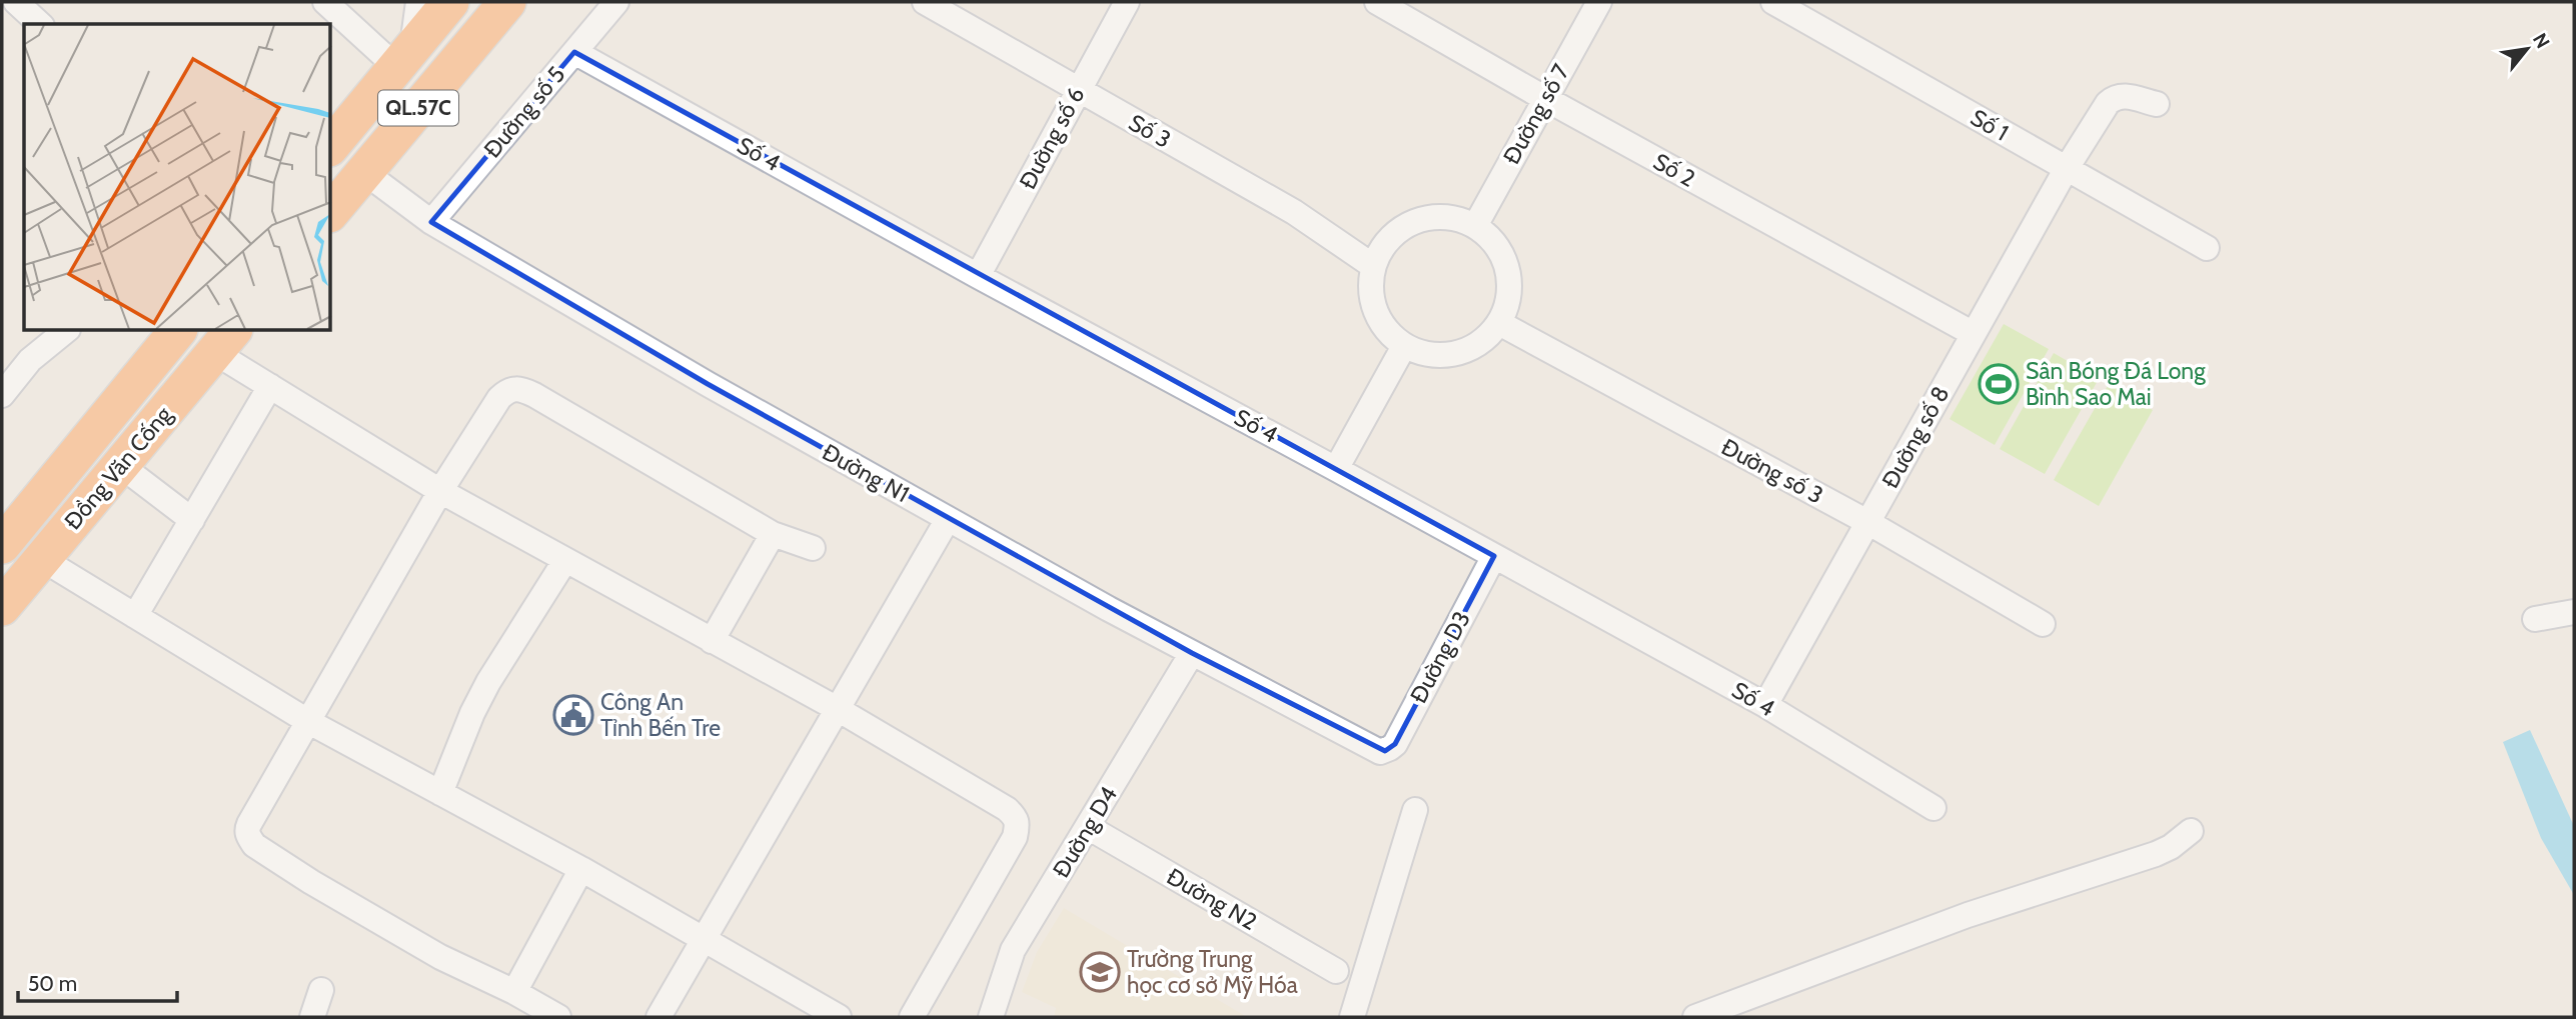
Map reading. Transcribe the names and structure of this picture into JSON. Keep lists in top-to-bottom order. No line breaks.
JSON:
{"streets":{"highway":["QL.57C","Đồng Văn Cống"],"street":["Đường số 5","Đường số 7","Số 1","Số 3","Đường số 6","Số 4","Số 2","Đường số 8","Đường số 3","Đường N1","Đường D3","Đường D4","Đường N2"]},"crossings":[["QL.57C","Đường N1"],["Đường số 5","Số 4"],["Đường số 5","Đường N1"],["Đường số 7","Số 3"],["Đường số 7","Số 2"],["Đường số 7","Đường số 3"],["Số 1","Đường số 8"],["Số 3","Đường số 6"],["Số 3","Đường số 3"],["Đường số 6","Số 4"],["Số 4","Đường số 8"],["Số 4","Đường D3"],["Số 2","Đường số 8"],["Đường số 8","Đường số 3"],["Đường N1","Đường D3"],["Đường N1","Đường D4"],["Đường D4","Đường N2"]],"places":{"sports":["Sân Bóng Đá Long Bình Sao Mai"],"public building":["Công An Tỉnh Bến Tre"],"school or university":["Trường Trung học cơ sở Mỹ Hóa"]},"scale_bar":"50 m","north":"top right"}
